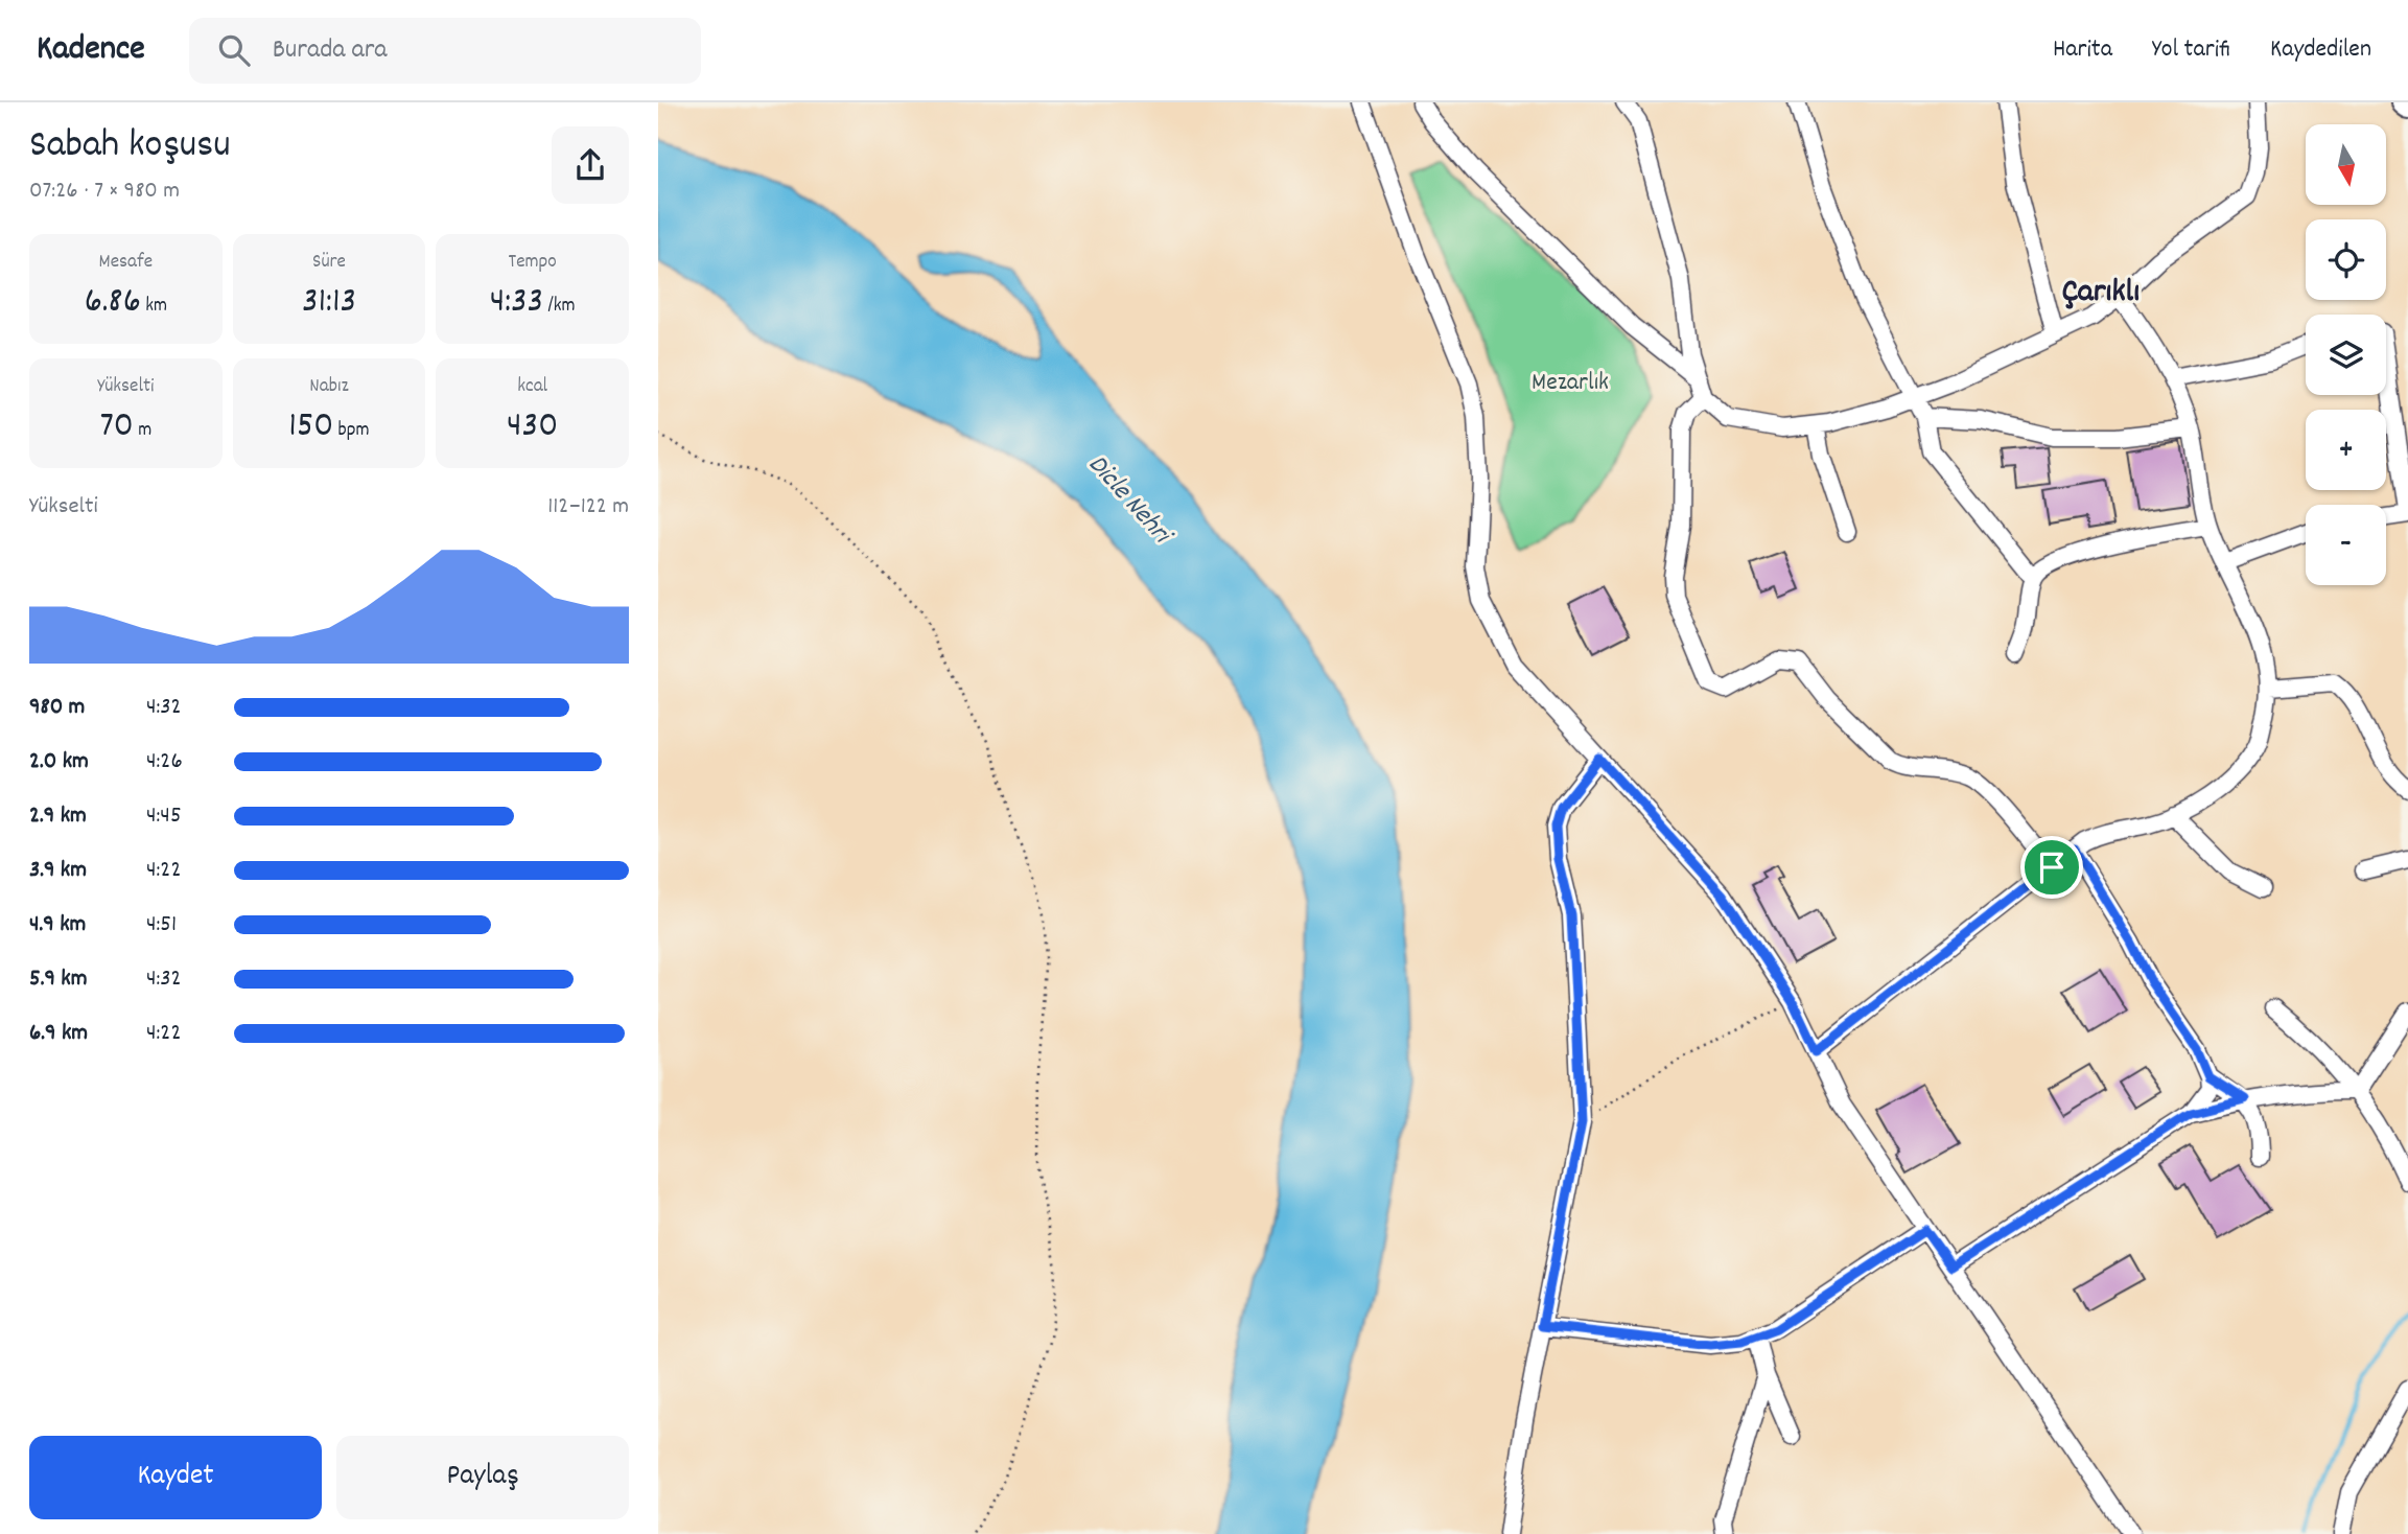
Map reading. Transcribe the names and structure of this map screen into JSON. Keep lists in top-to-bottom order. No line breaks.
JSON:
{"districts":["Çarıklı"],"water":["Dicle Nehri"],"parks":["Mezarlık"],"north":"bottom","page":{"header":"Kadence","search":"Burada ara","nav":["Harita","Yol tarifi","Kaydedilen"],"heading":["Sabah koşusu","07:26 · 7 × 980 m"],"map_buttons":["+","−"],"stats":[["Mesafe","6.86 km"],["Süre","31:13"],["Tempo","4:33 /km"],["Yükselti","70 m"],["Nabız","150 bpm"],["kcal","430"]],"chart":["Yükselti","112–122 m"],"list":[{"name":"980 m","note":"4:32"},{"name":"2.0 km","note":"4:26"},{"name":"2.9 km","note":"4:45"},{"name":"3.9 km","note":"4:22"},{"name":"4.9 km","note":"4:51"},{"name":"5.9 km","note":"4:32"},{"name":"6.9 km","note":"4:22"}],"buttons":["Kaydet","Paylaş"]}}
